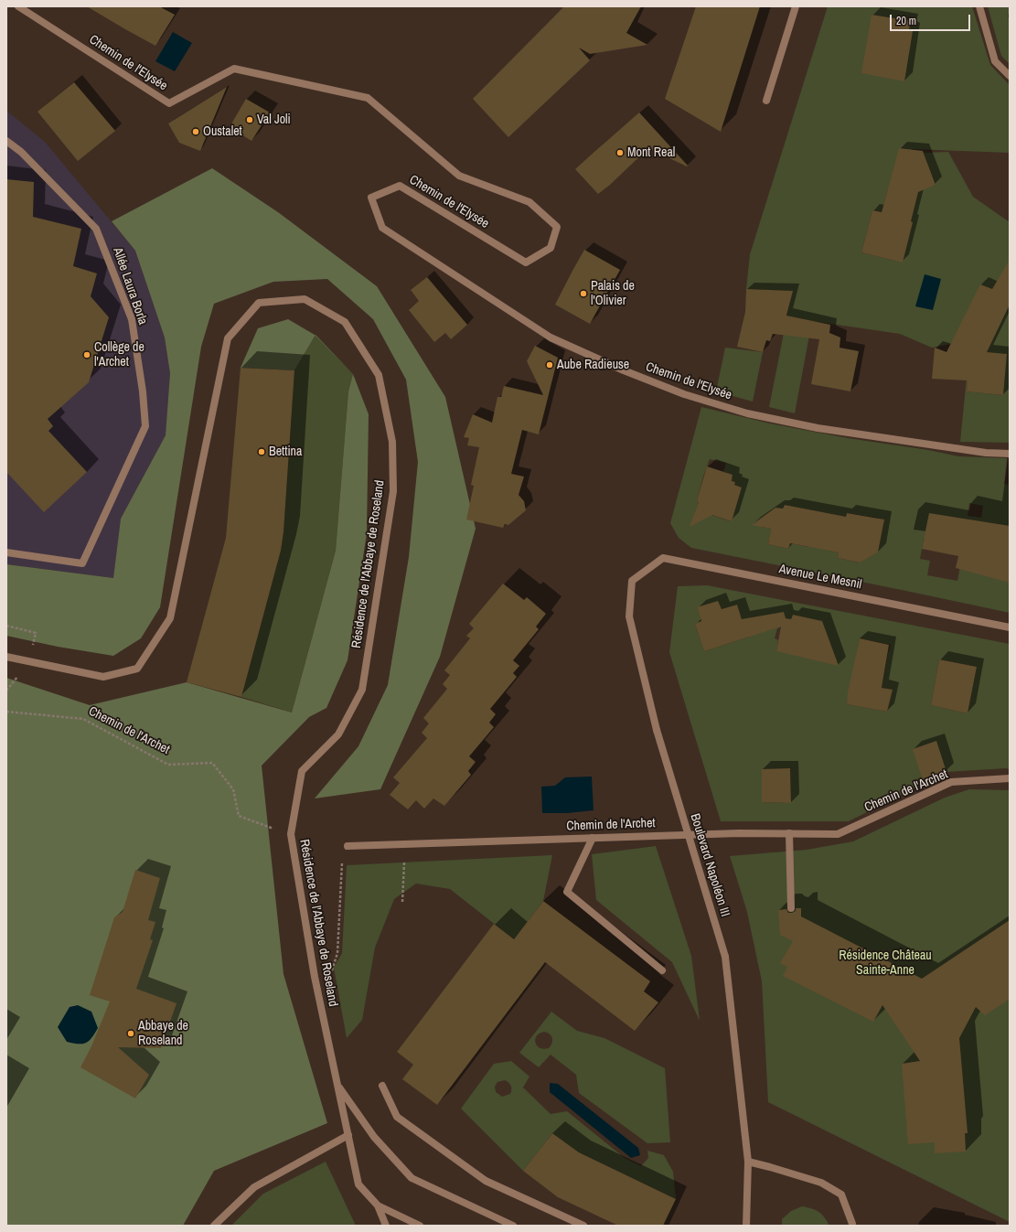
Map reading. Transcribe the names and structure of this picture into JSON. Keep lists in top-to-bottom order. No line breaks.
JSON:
{"streets":{"street":["Chemin de l'Elysée","Allée Laura Borla","Résidence de l'Abbaye de Roseland","Avenue Le Mesnil","Chemin de l'Archet","Boulevard Napoléon III"]},"crossings":[["Résidence de l'Abbaye de Roseland","Chemin de l'Archet"],["Avenue Le Mesnil","Boulevard Napoléon III"]],"parks":["Résidence Château Sainte-Anne"],"places":["Val Joli","Oustalet","Mont Real","Palais de l'Olivier","Collège de l'Archet","Aube Radieuse","Bettina","Abbaye de Roseland"],"scale_bar":"20 m"}
